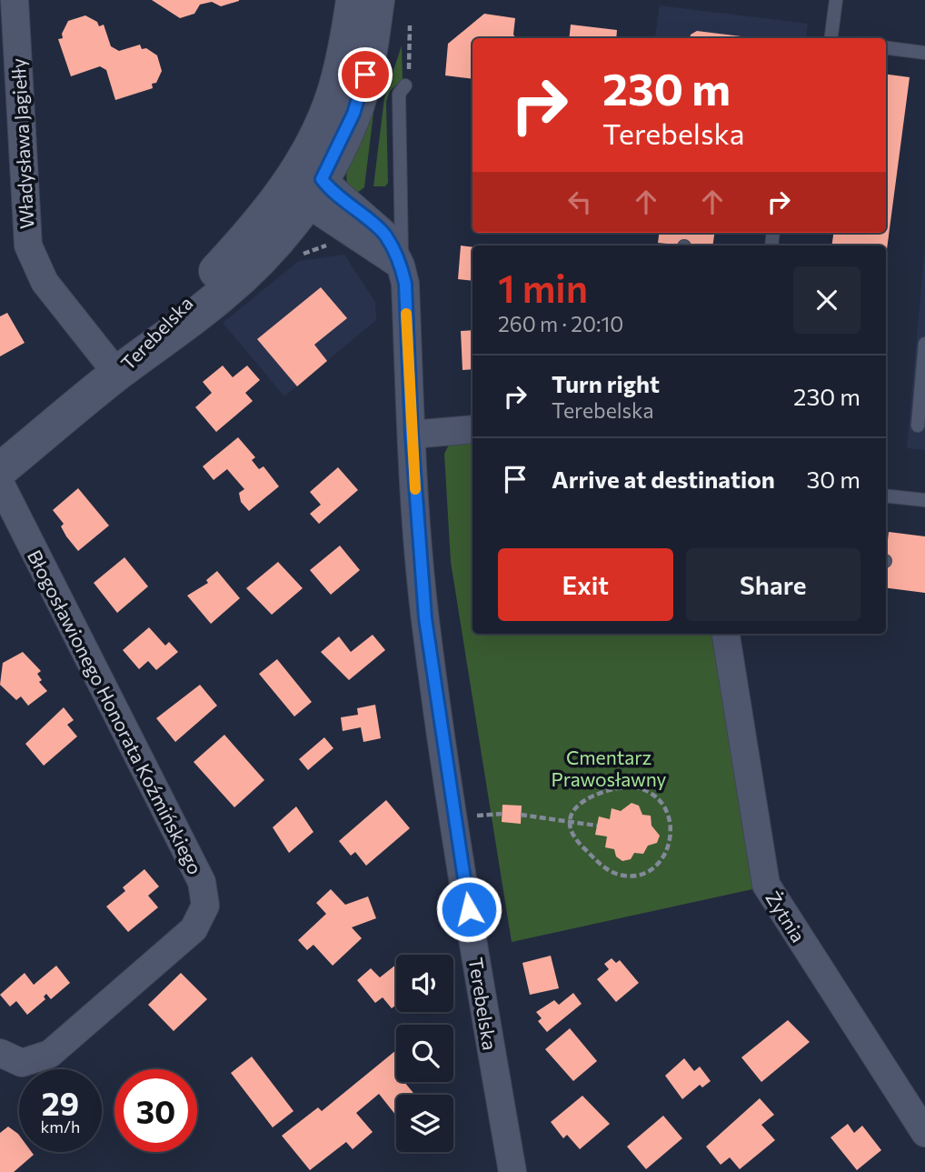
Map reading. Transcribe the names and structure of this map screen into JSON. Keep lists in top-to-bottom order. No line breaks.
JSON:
{"streets":{"street":["Władysława Jagiełły","Terebelska","Błogosławionego Honorata Koźmińskiego","Żytnia"]},"crossings":[["Władysława Jagiełły","Terebelska"]],"parks":["Cmentarz Prawosławny"],"page":{"turn":["230 m","Terebelska"],"heading":["1 min","260 m · 20:10"],"list":[{"name":"Turn right","note":"Terebelska","value":"230 m"},{"name":"Arrive at destination","value":"30 m"}],"buttons":["Exit","Share"],"speed":"29 km/h","limit":"30"}}
